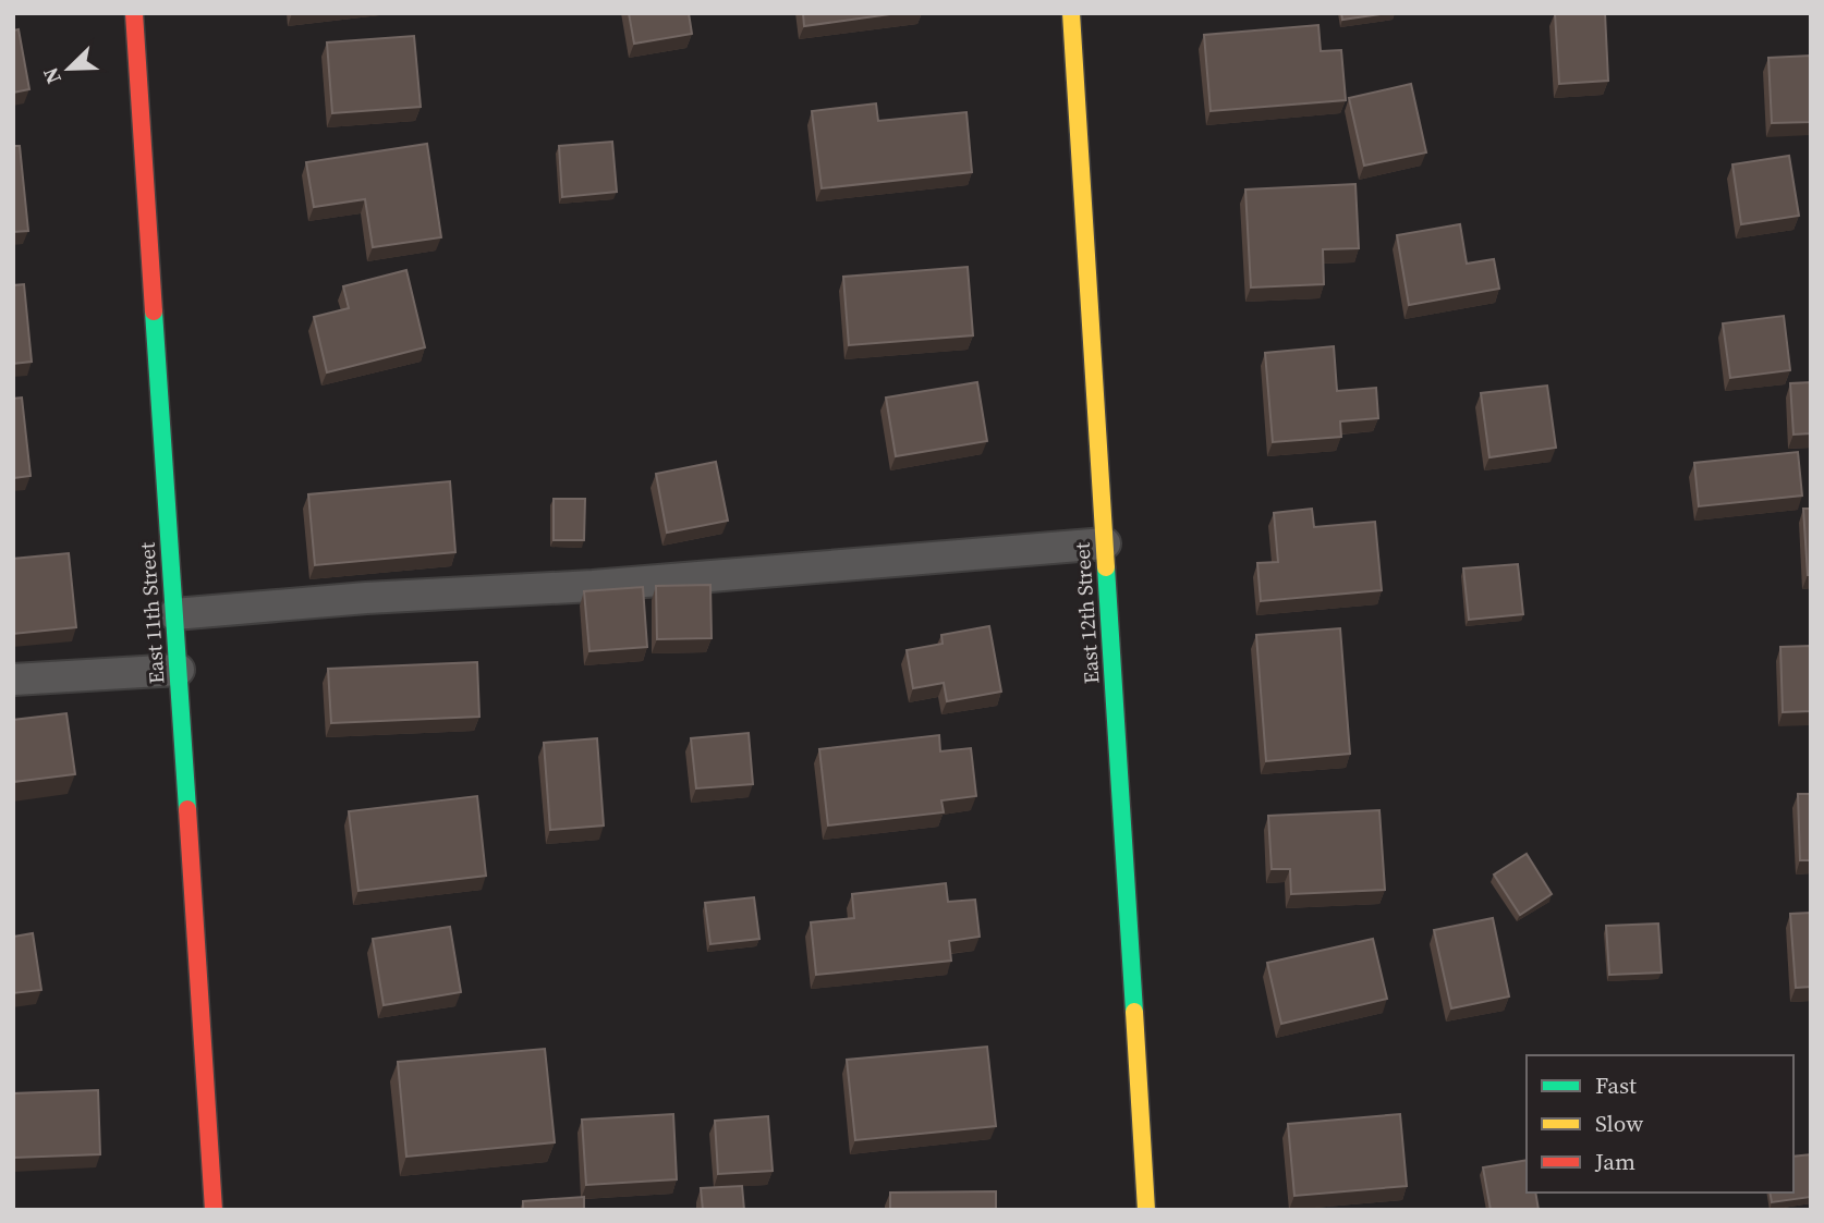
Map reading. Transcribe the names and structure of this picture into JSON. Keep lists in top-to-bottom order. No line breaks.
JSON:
{"streets":{"street":["East 11th Street","East 12th Street"]},"legend":["Fast","Slow","Jam"],"north":"bottom left"}
